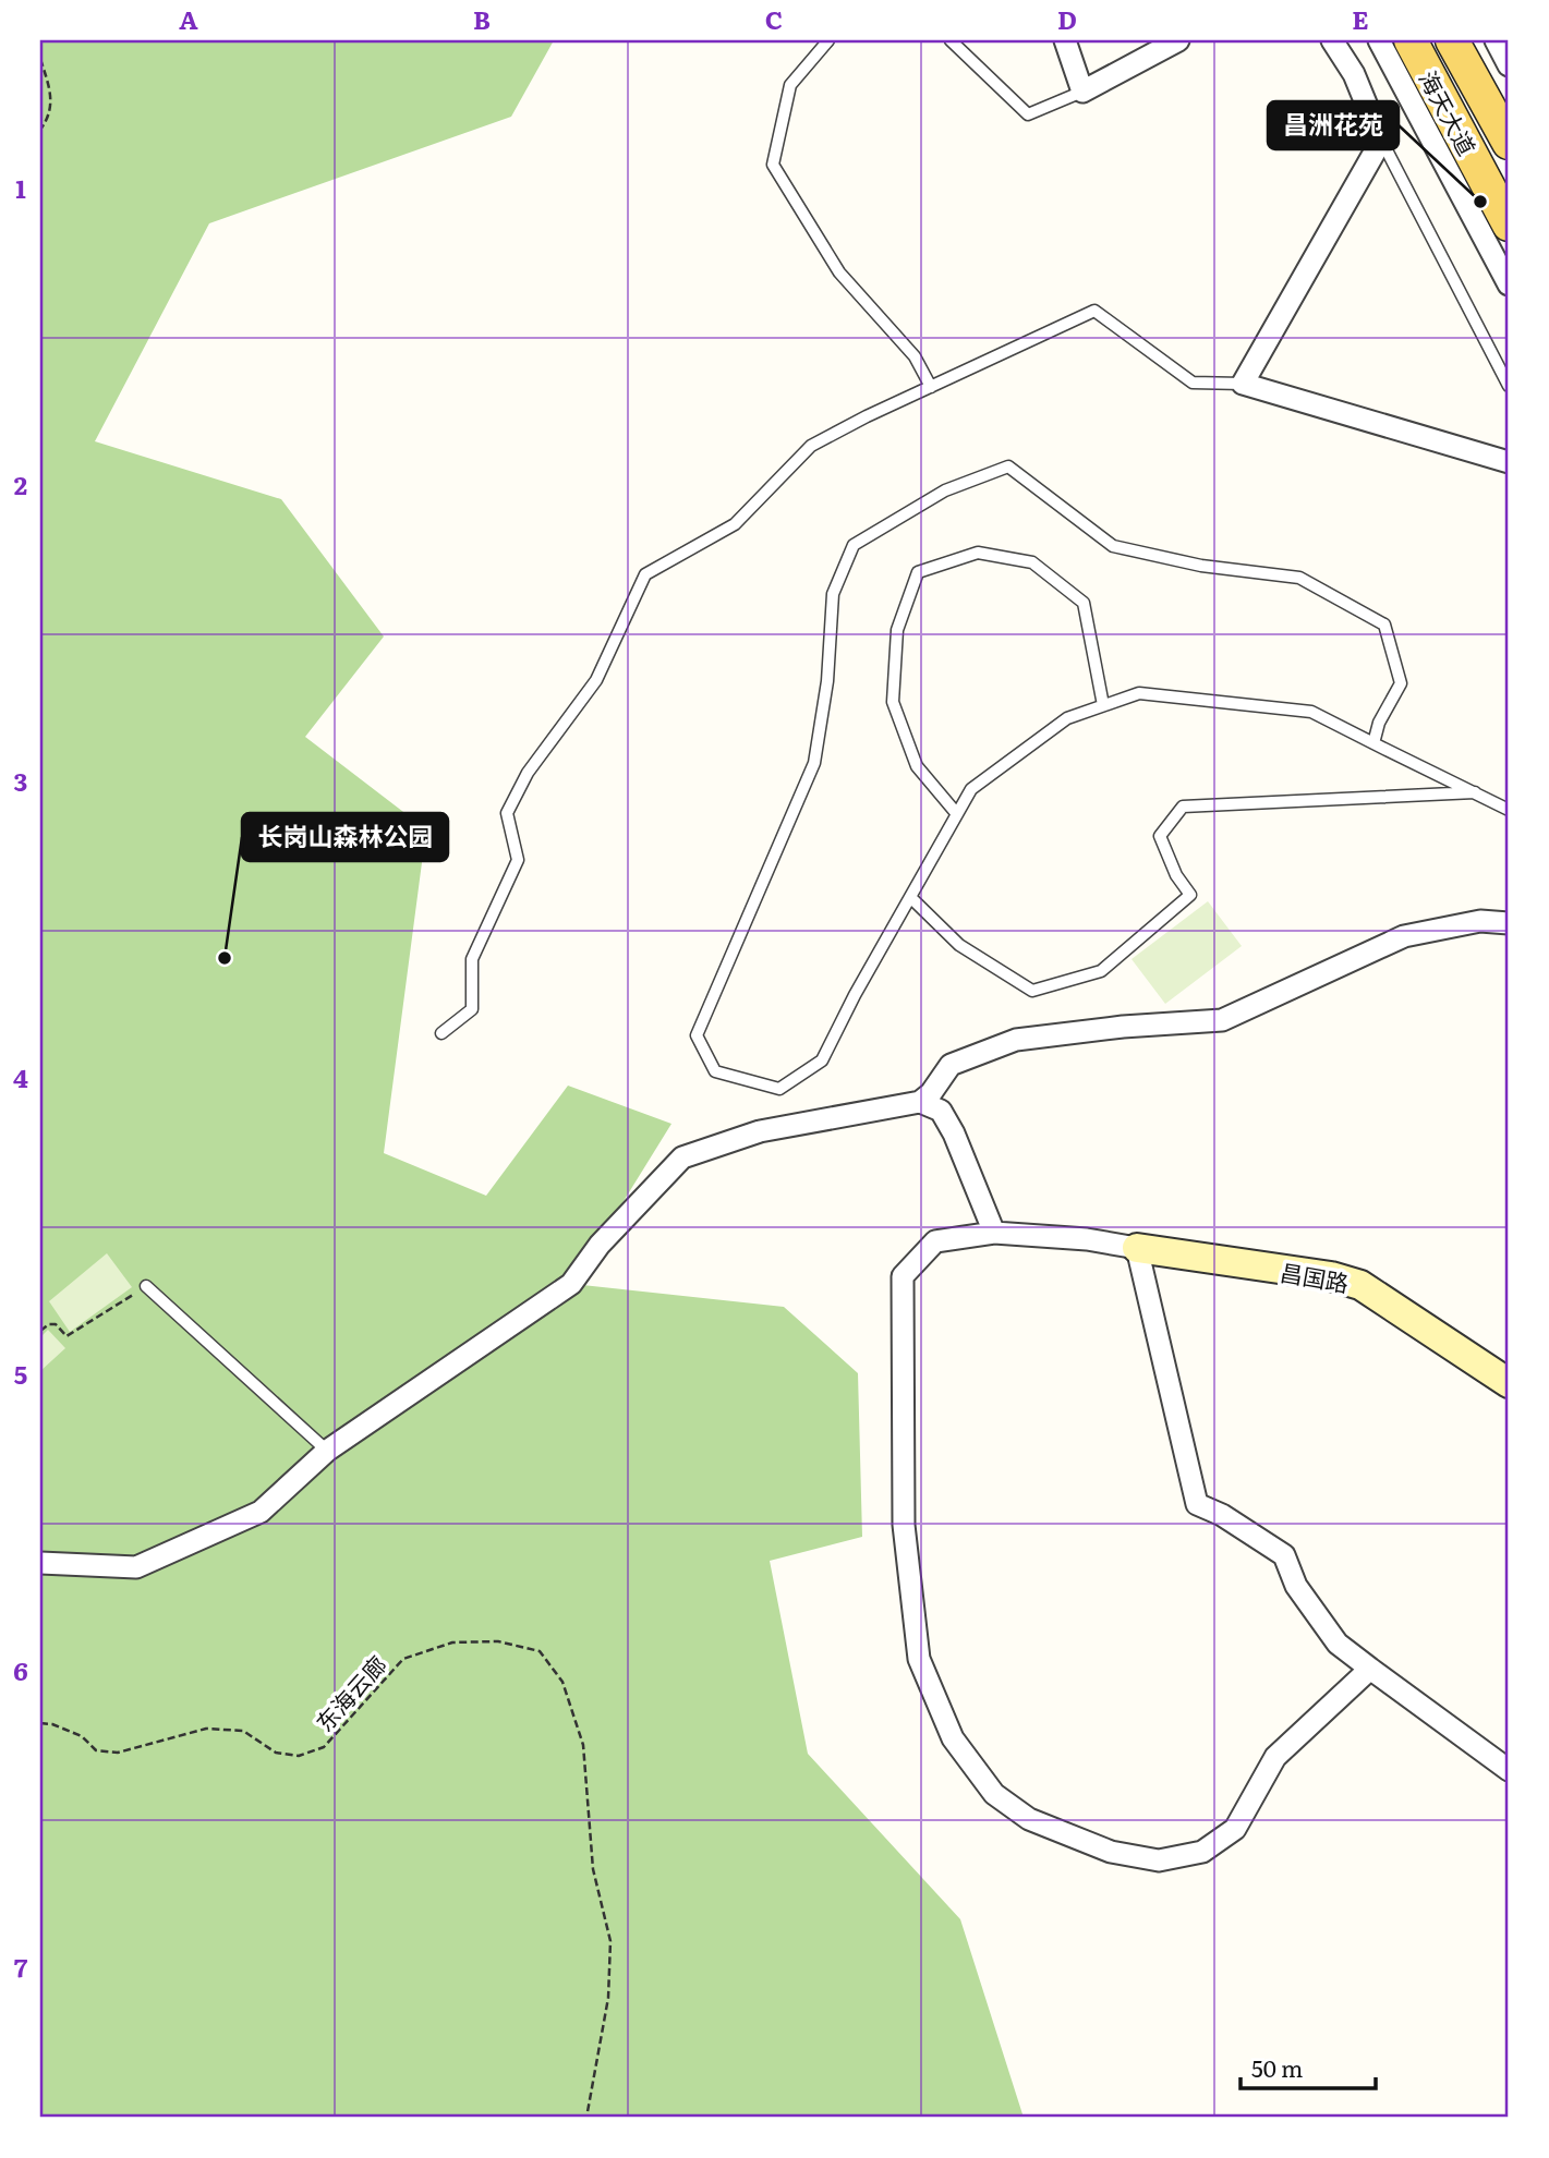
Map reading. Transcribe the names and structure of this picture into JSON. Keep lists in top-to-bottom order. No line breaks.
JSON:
{"streets":{"main road":["海天大道","昌国路"],"path":["东海云廊"]},"places":["昌洲花苑","长岗山森林公园"],"scale_bar":"50 m","grid":{"columns":["A","B","C","D","E"],"rows":["1","2","3","4","5","6","7"]}}
